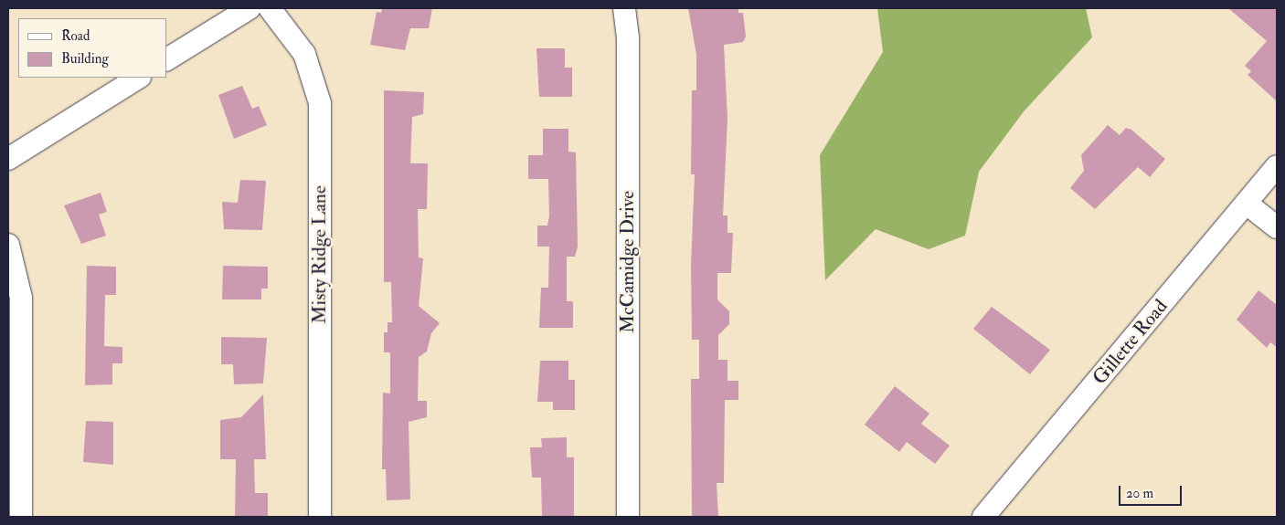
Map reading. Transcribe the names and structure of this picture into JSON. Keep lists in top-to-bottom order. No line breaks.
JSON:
{"streets":{"street":["Misty Ridge Lane","McCamidge Drive","Gillette Road"]},"legend":["Road","Building"],"scale_bar":"20 m"}
